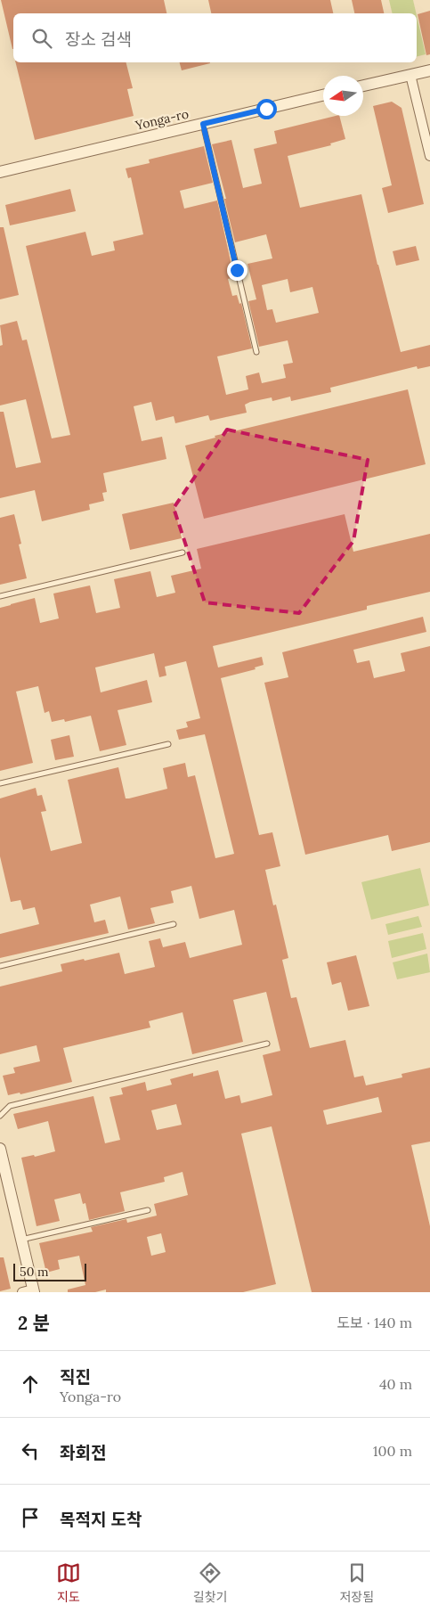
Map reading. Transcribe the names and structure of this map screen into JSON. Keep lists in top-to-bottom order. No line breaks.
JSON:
{"streets":{"street":["Yonga-ro"]},"scale_bar":"50 m","north":"left","page":{"search":"장소 검색","scale":"50 m","heading":["2 분","도보 · 140 m"],"list":[["직진","Yonga-ro","40 m"],["좌회전","100 m"],"목적지 도착"],"nav":["지도","길찾기","저장됨"]}}
